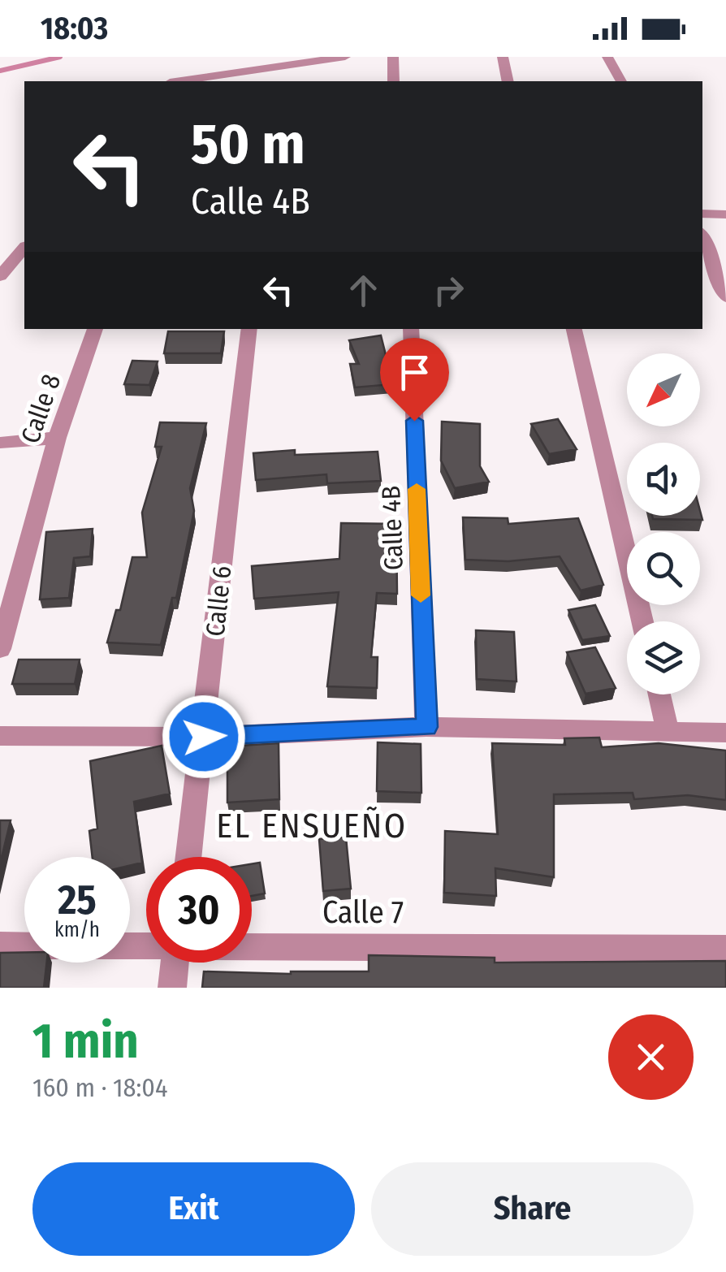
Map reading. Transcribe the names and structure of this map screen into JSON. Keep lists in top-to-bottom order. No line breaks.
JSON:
{"streets":{"street":["Calle 8","Calle 4B","Calle 6","Calle 7"]},"districts":["EL ENSUEÑO"],"north":"bottom left","page":{"status":"18:03","turn":["50 m","Calle 4B"],"speed":"25 km/h","limit":"30","heading":["1 min","160 m · 18:04"],"buttons":["Exit","Share"]}}
